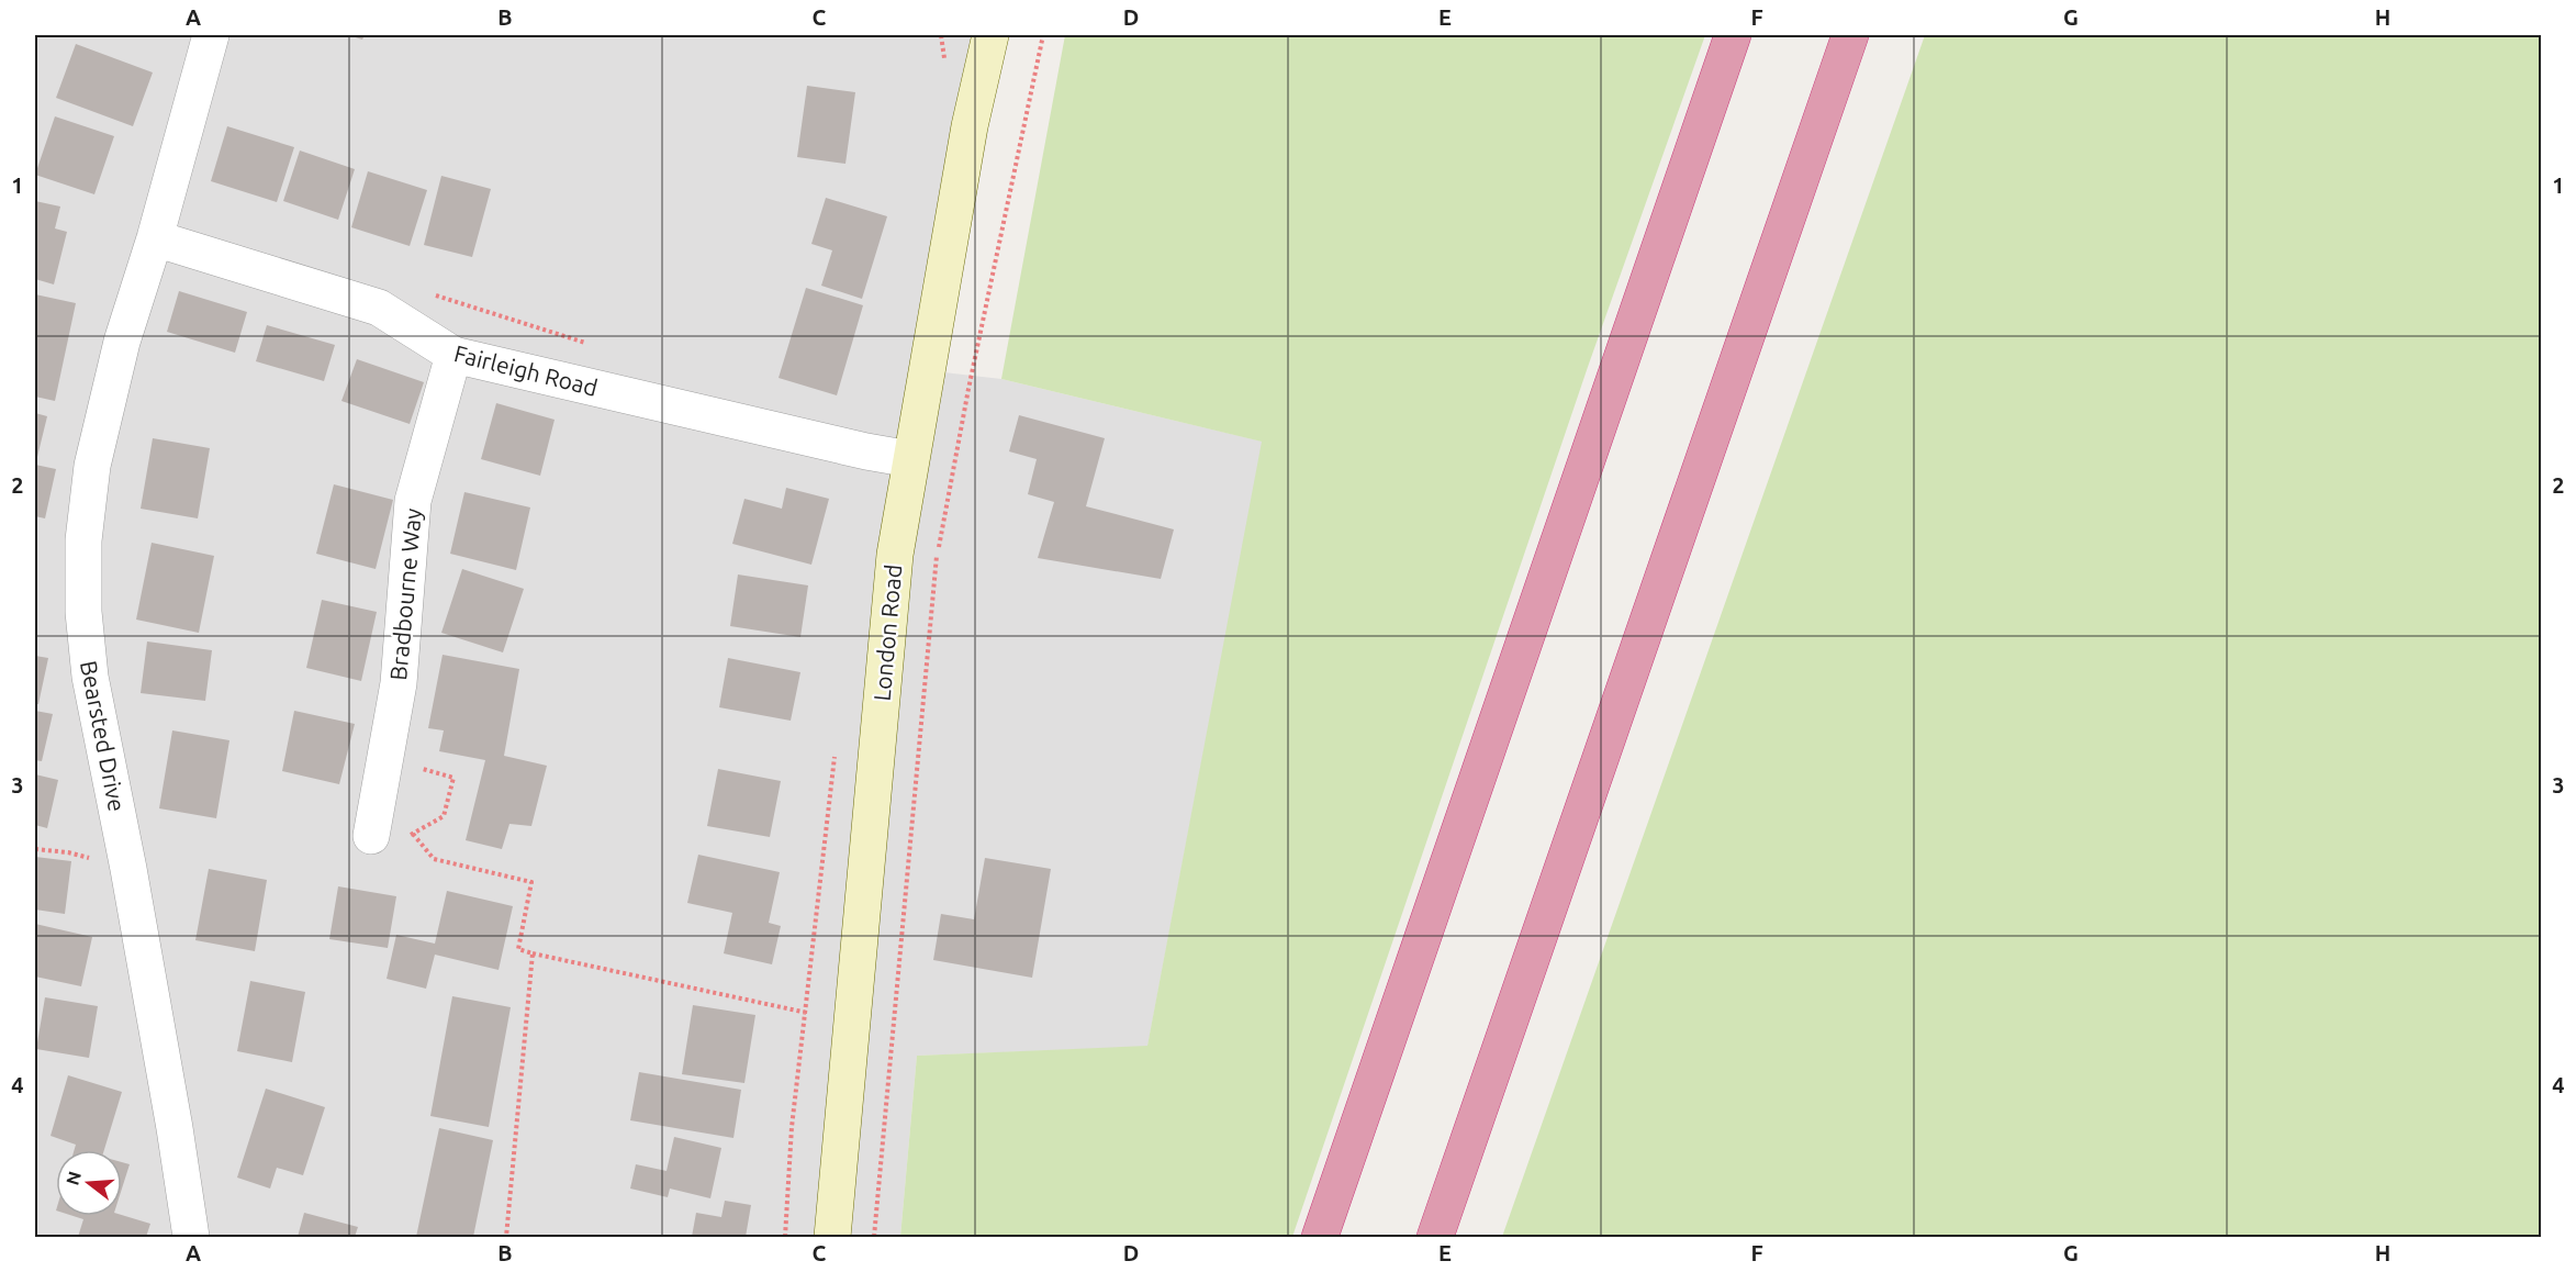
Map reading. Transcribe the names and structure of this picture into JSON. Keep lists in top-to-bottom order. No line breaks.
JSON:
{"streets":{"main road":["London Road"],"street":["Fairleigh Road","Bradbourne Way","Bearsted Drive"]},"crossings":[["Fairleigh Road","Bradbourne Way"],["Fairleigh Road","London Road"],["Fairleigh Road","Bearsted Drive"]],"north":"left","grid":{"columns":["A","B","C","D","E","F","G","H"],"rows":["1","2","3","4"]}}
